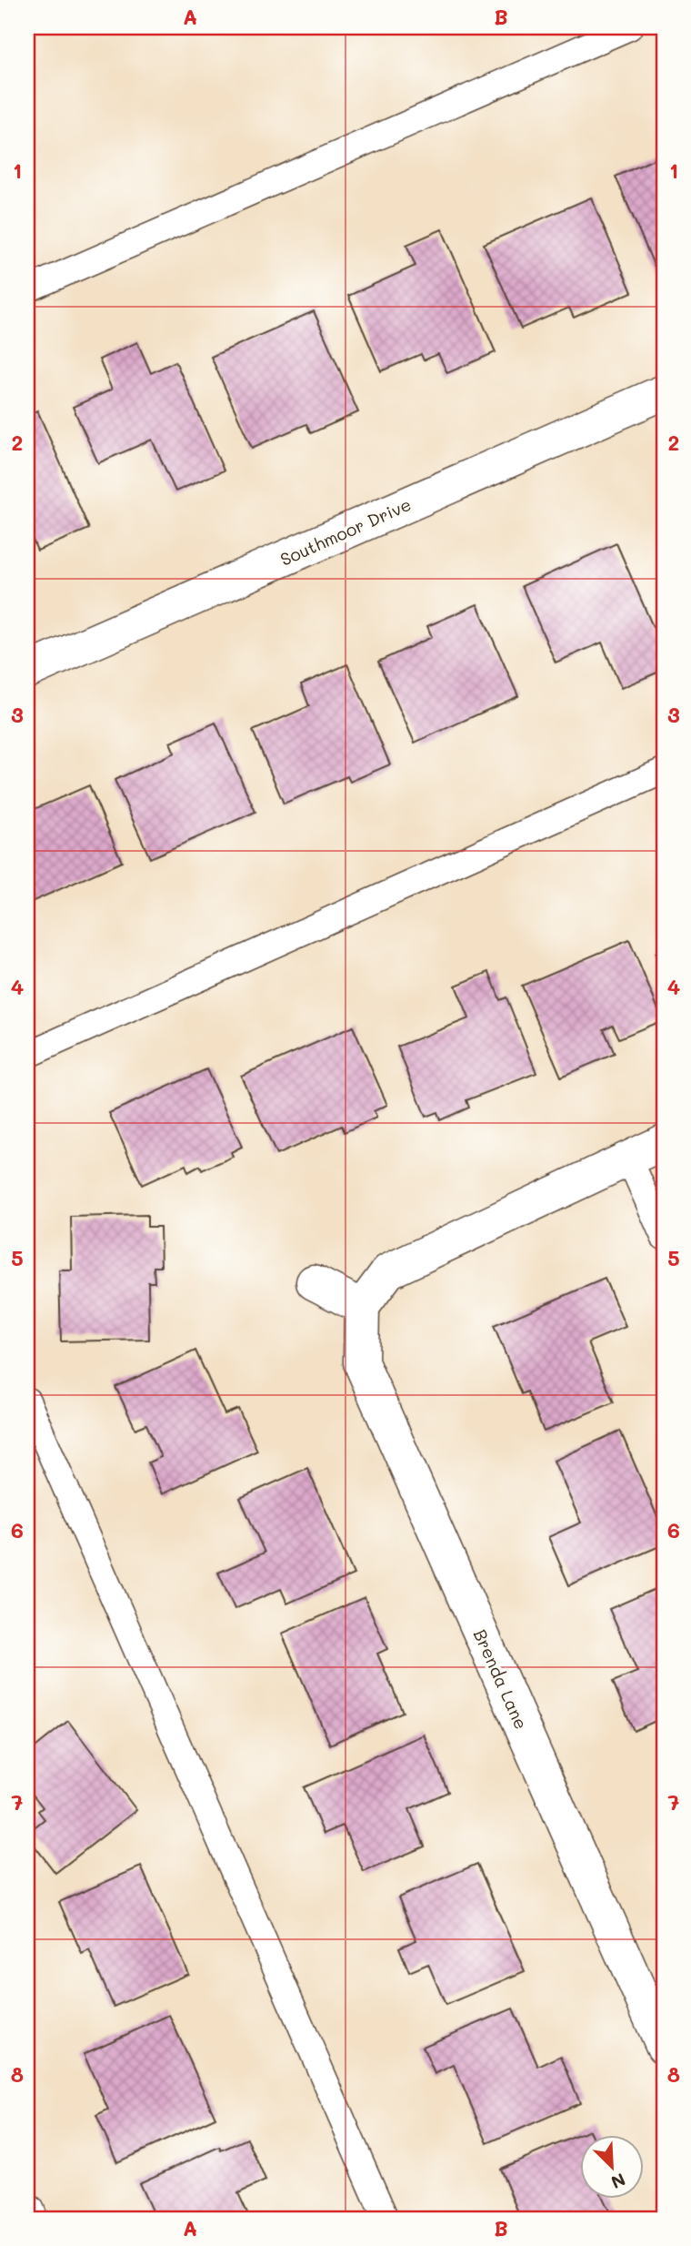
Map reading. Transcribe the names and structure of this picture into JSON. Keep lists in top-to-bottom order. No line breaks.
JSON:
{"streets":{"street":["Southmoor Drive","Brenda Lane"]},"north":"bottom right","grid":{"columns":["A","B"],"rows":["1","2","3","4","5","6","7","8"]}}
